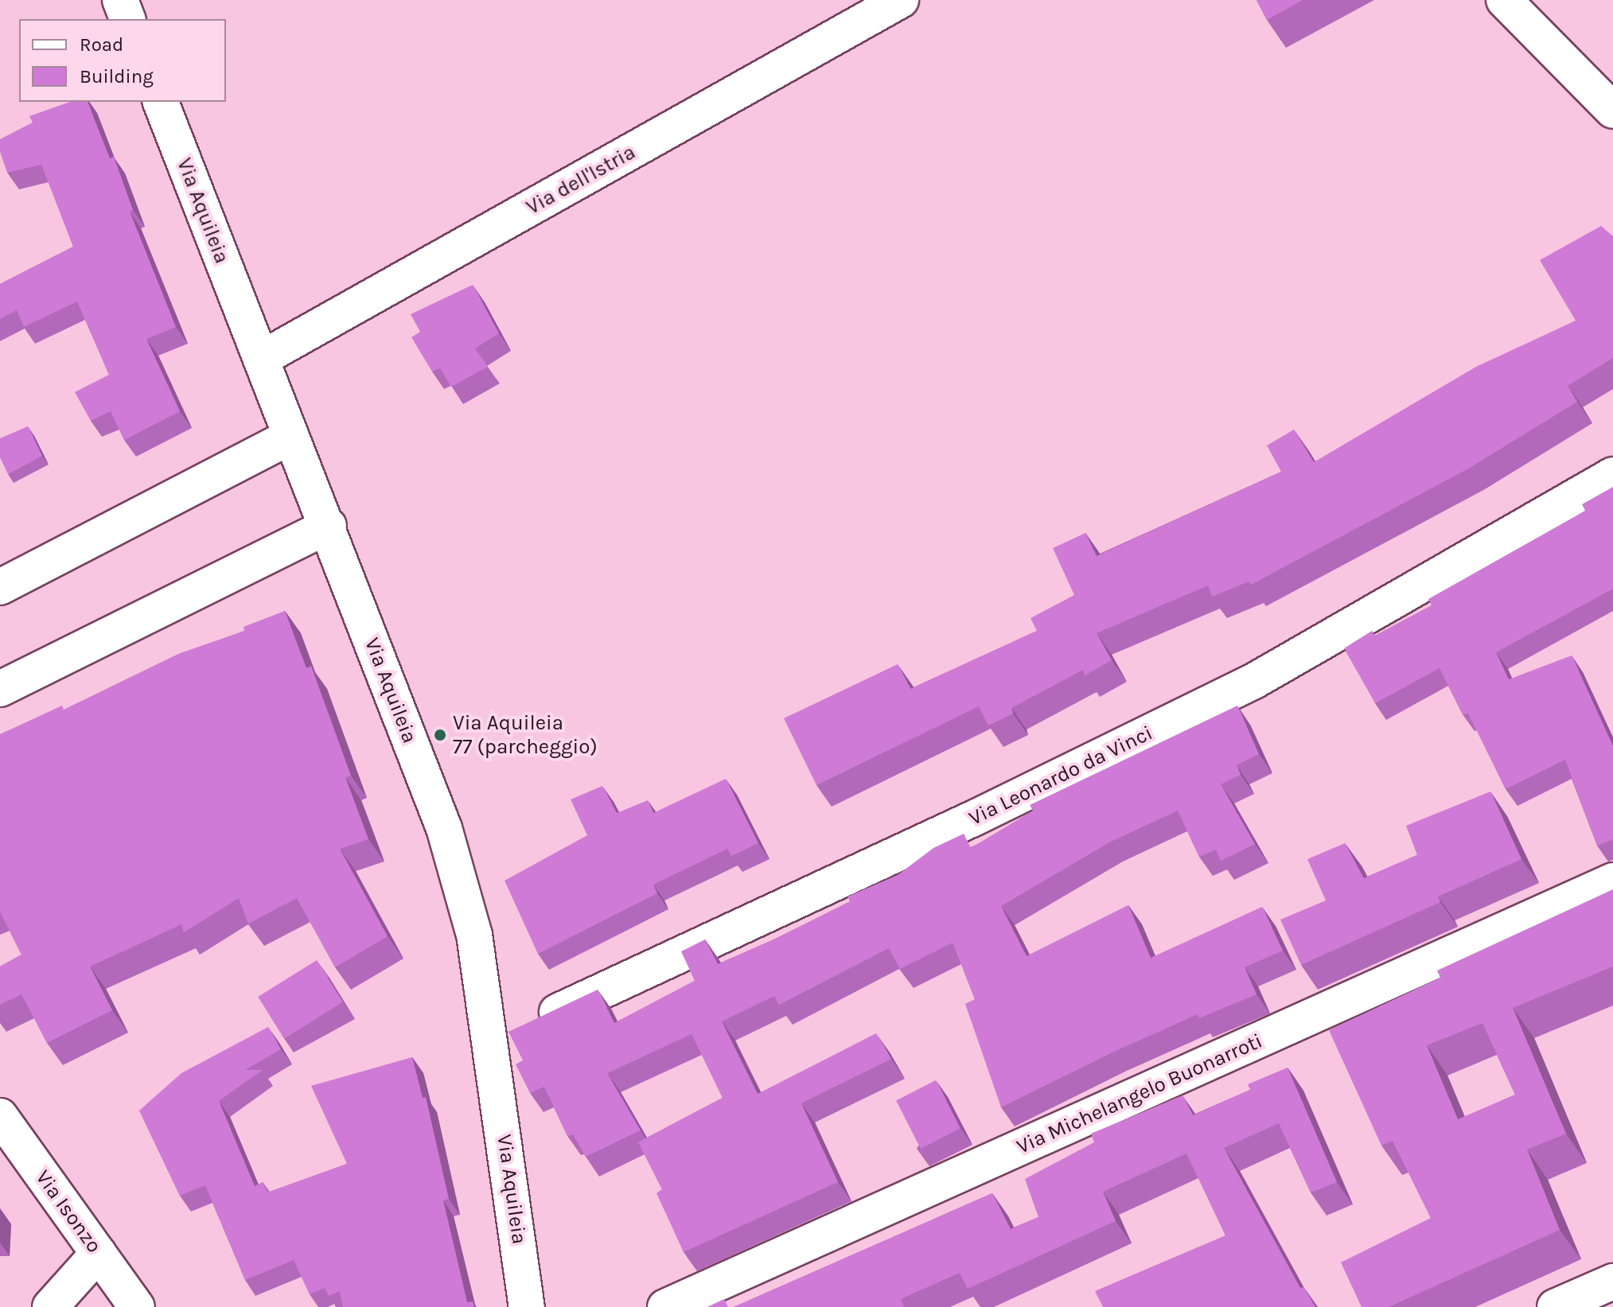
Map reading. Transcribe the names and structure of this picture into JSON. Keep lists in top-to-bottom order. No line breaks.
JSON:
{"streets":{"street":["Via dell'Istria","Via Aquileia","Via Leonardo da Vinci","Via Michelangelo Buonarroti","Via Isonzo"]},"crossings":[["Via dell'Istria","Via Aquileia"],["Via Aquileia","Via Leonardo da Vinci"]],"places":["Via Aquileia 77 (parcheggio)"],"legend":["Road","Building"]}
